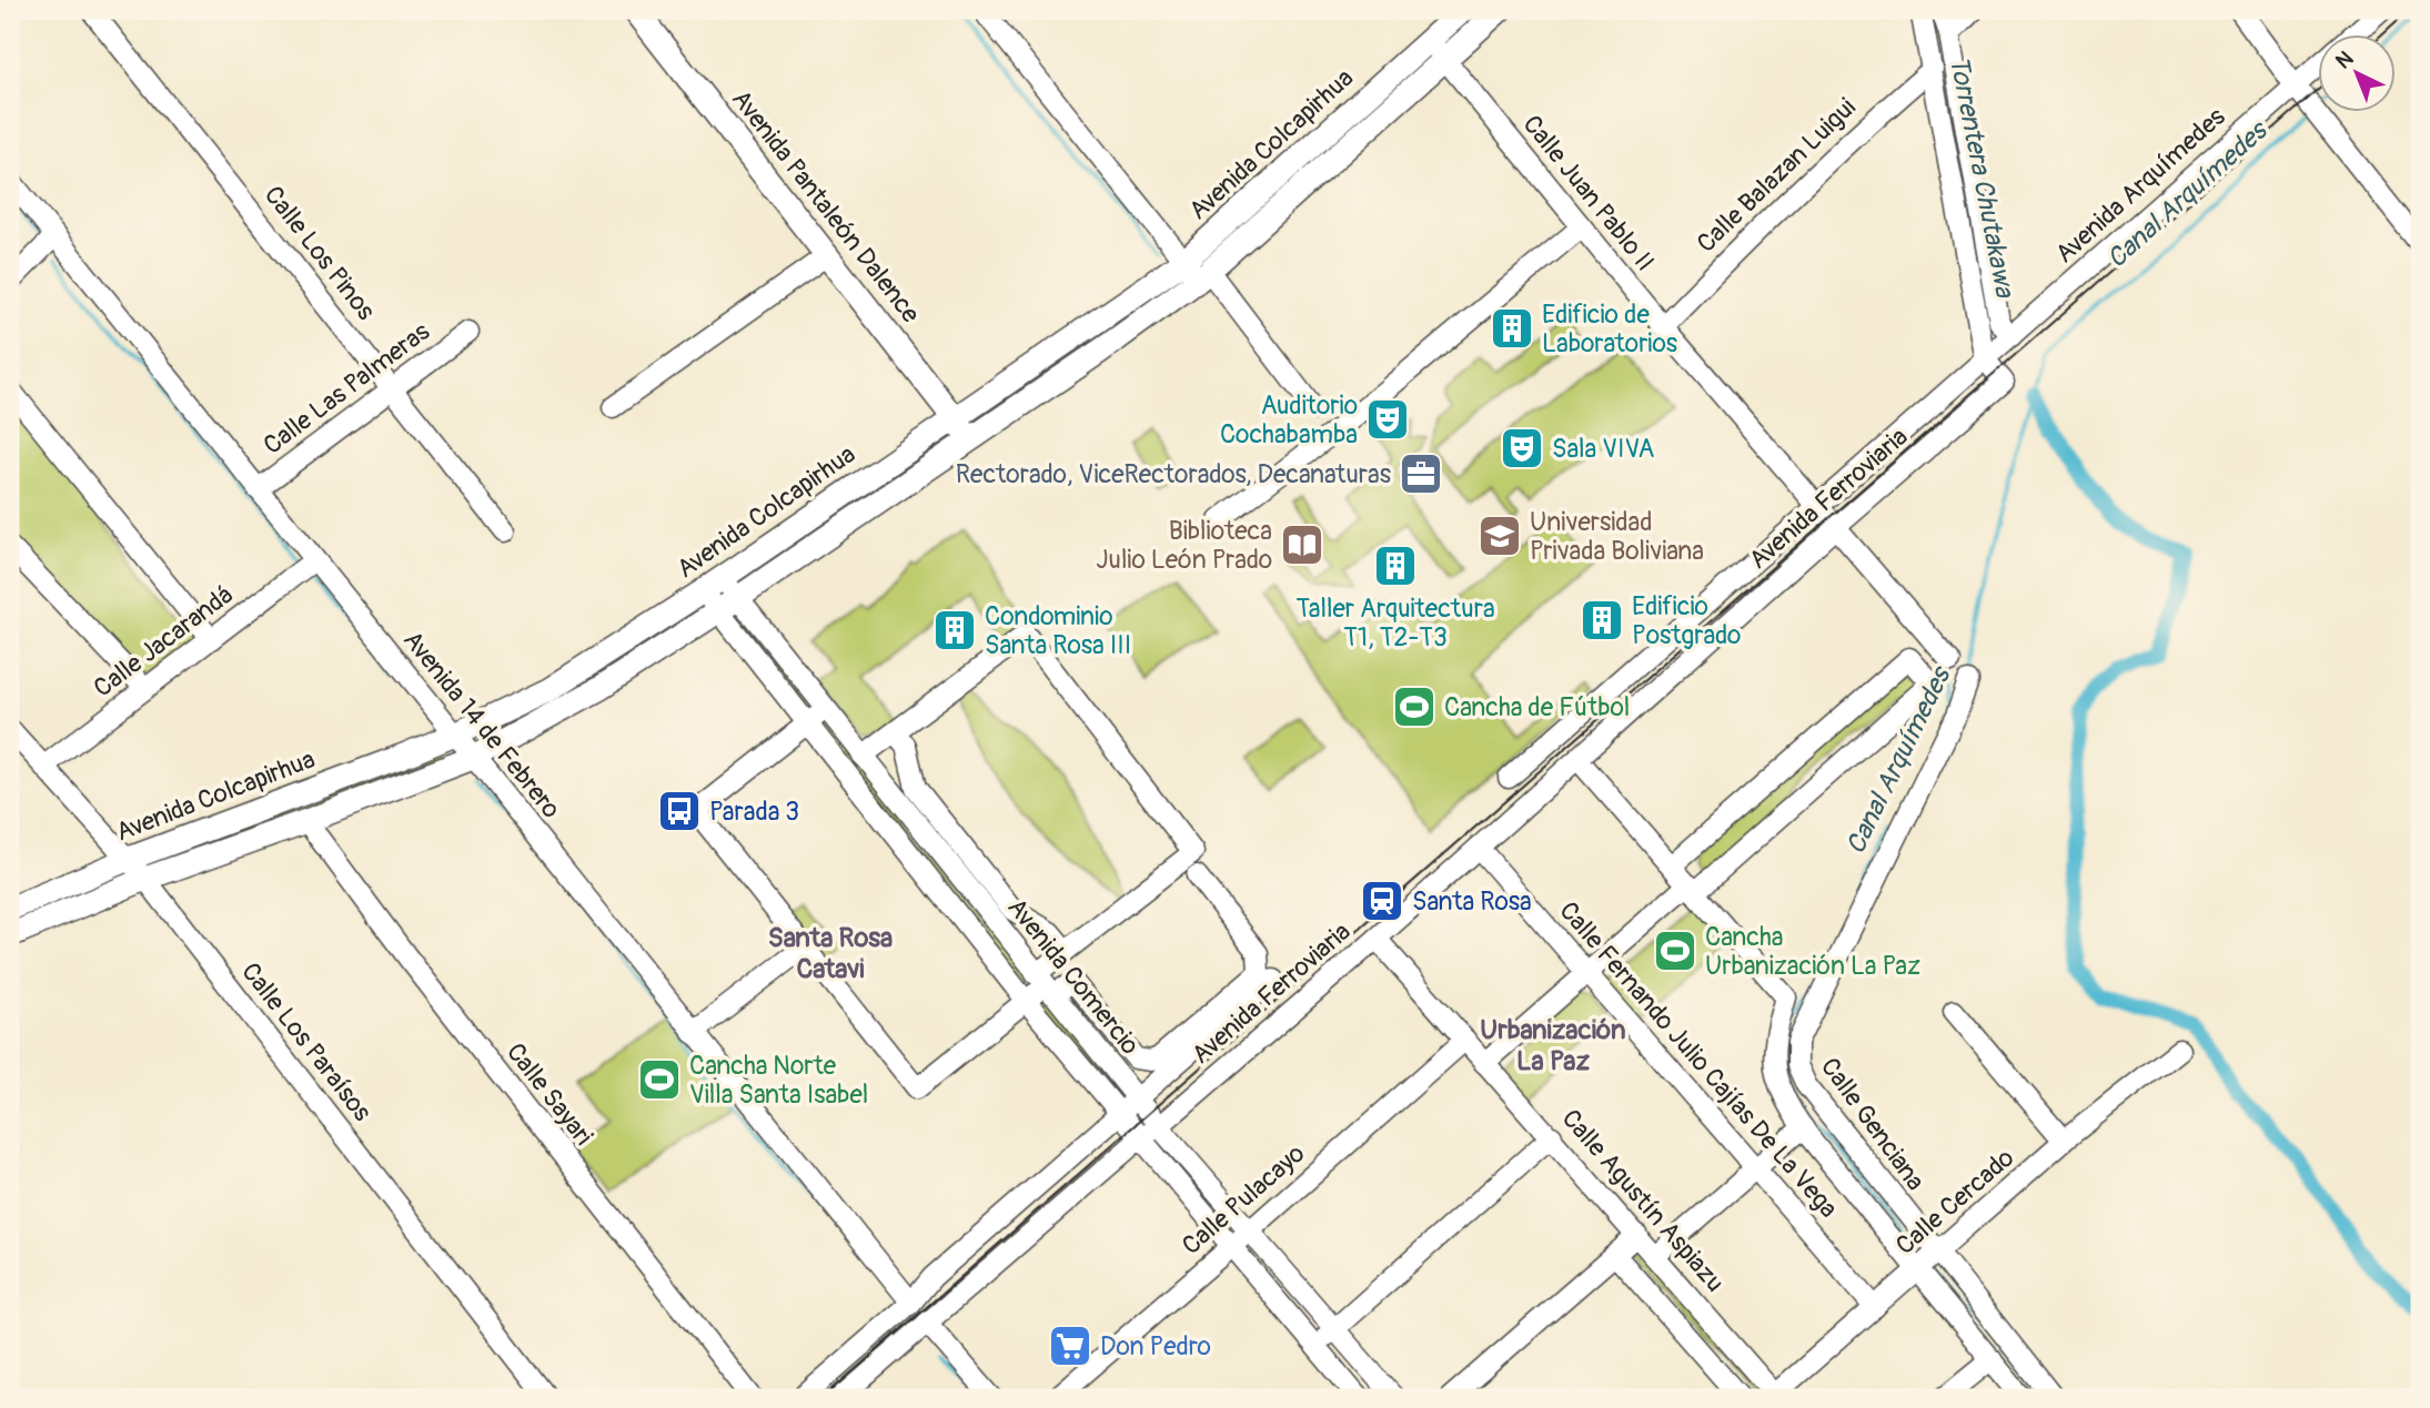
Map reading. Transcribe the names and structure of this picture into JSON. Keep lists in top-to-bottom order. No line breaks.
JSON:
{"streets":{"main road":["Avenida Colcapirhua","Avenida Pantaleón Dalence"],"street":["Calle Balazan Luigui","Avenida Arquímedes","Calle Juan Pablo II","Calle Los Pinos","Calle Las Palmeras","Avenida Ferroviaria","Calle Jacarandá","Avenida 14 de Febrero","Avenida Comercio","Calle Los Paraísos","Calle Fernando Julio Cajías De La Vega","Calle Sayari","Calle Genciana","Calle Pulacayo","Calle Agustín Aspiazu","Calle Cercado"]},"crossings":[["Avenida Colcapirhua","Calle Juan Pablo II"],["Avenida Colcapirhua","Avenida Pantaleón Dalence"],["Avenida Colcapirhua","Avenida 14 de Febrero"],["Avenida Colcapirhua","Avenida Comercio"],["Avenida Colcapirhua","Calle Los Paraísos"],["Avenida Colcapirhua","Calle Sayari"],["Calle Balazan Luigui","Calle Juan Pablo II"],["Avenida Arquímedes","Avenida Ferroviaria"],["Calle Juan Pablo II","Avenida Ferroviaria"],["Calle Los Pinos","Calle Las Palmeras"],["Calle Las Palmeras","Avenida 14 de Febrero"],["Avenida Ferroviaria","Avenida 14 de Febrero"],["Avenida Ferroviaria","Avenida Comercio"],["Avenida Ferroviaria","Calle Fernando Julio Cajías De La Vega"],["Avenida Ferroviaria","Calle Agustín Aspiazu"],["Calle Jacarandá","Avenida 14 de Febrero"],["Calle Jacarandá","Calle Los Paraísos"],["Avenida Comercio","Calle Pulacayo"],["Calle Fernando Julio Cajías De La Vega","Calle Cercado"],["Calle Genciana","Calle Cercado"],["Calle Pulacayo","Calle Agustín Aspiazu"],["Calle Agustín Aspiazu","Calle Cercado"]],"districts":["Santa Rosa Catavi","Urbanización La Paz"],"water":["Torrentera Chutakawa","Canal Arquímedes"],"places":{"building":["Edificio de Laboratorios","Taller Arquitectura T1, T2-T3","Edificio Postgrado","Condominio Santa Rosa III"],"theatre":["Auditorio Cochabamba","Sala VIVA"],"office":["Rectorado, ViceRectorados, Decanaturas"],"school or university":["Universidad Privada Boliviana"],"library":["Biblioteca Julio León Prado"],"sports":["Cancha de Fútbol","Cancha Urbanización La Paz","Cancha Norte Villa Santa Isabel"],"bus stop":["Parada 3"],"station":["Santa Rosa"],"supermarket":["Don Pedro"]},"north":"top left"}
